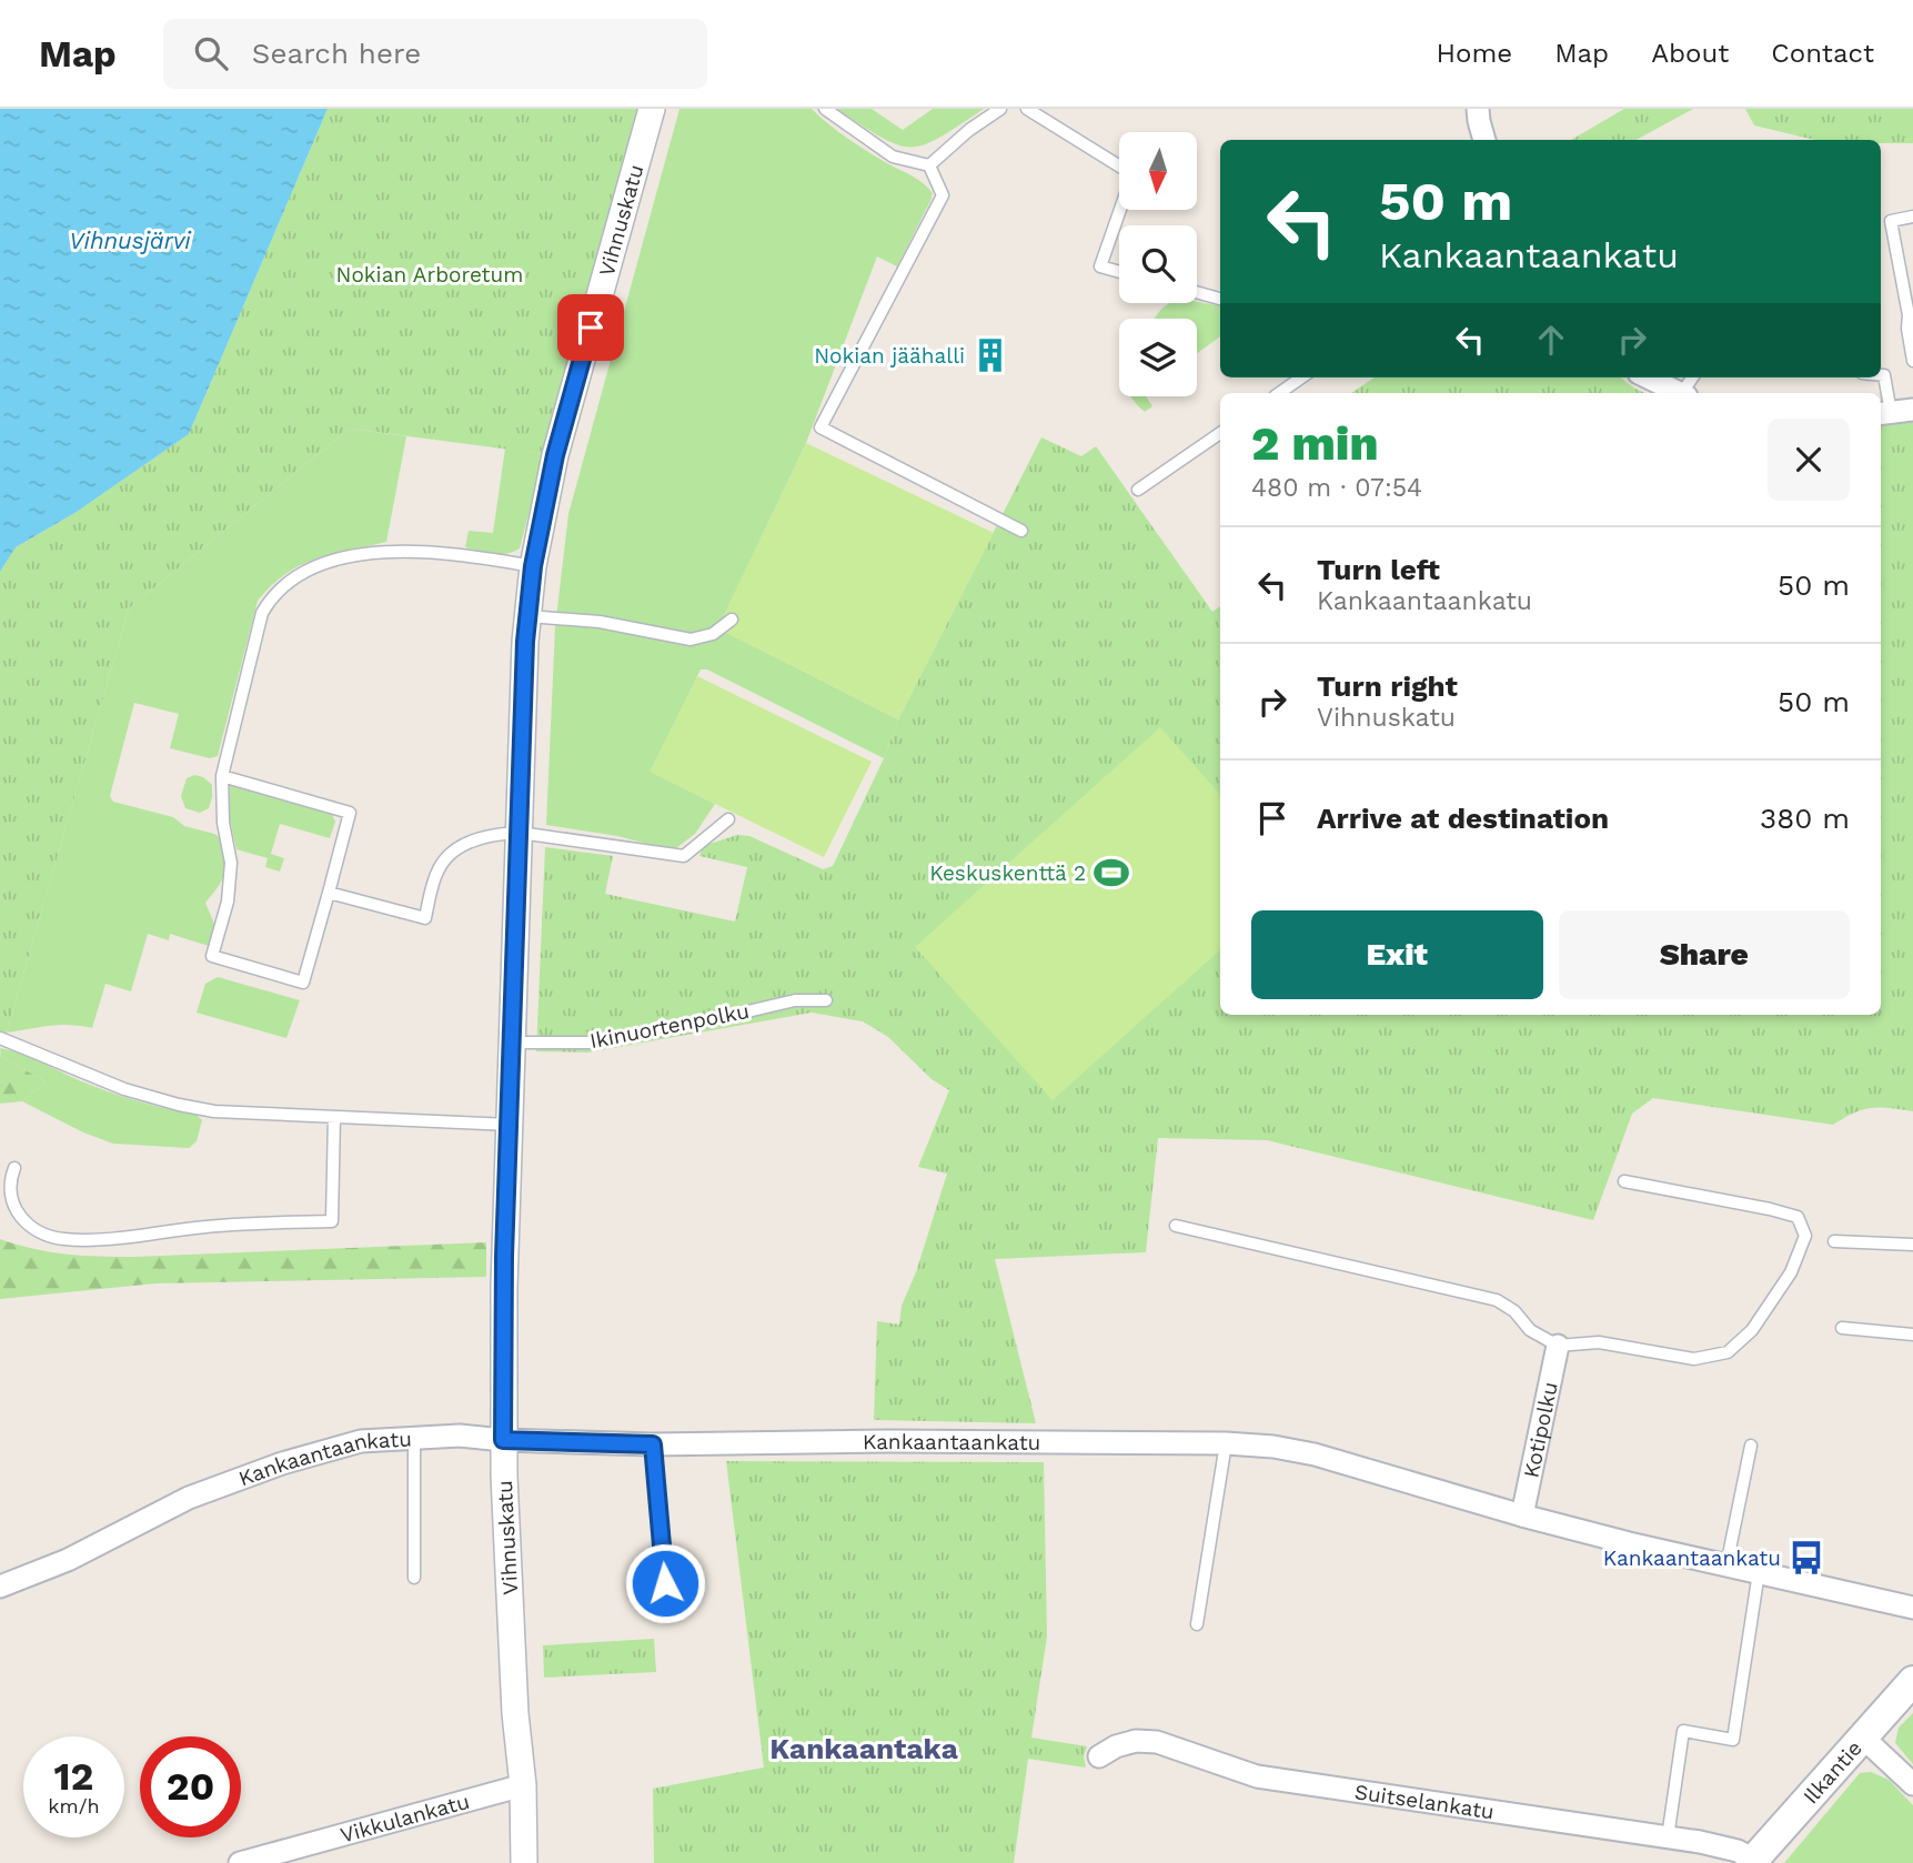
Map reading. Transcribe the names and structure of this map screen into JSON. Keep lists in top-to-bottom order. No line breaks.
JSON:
{"streets":{"main road":["Ilkantie"],"street":["Vihnuskatu","Kotipolku","Kankaantaankatu","Suitselankatu","Vikkulankatu"],"lane":["Ikinuortenpolku"]},"crossings":[["Vihnuskatu","Ikinuortenpolku"],["Vihnuskatu","Kankaantaankatu"],["Vihnuskatu","Vikkulankatu"],["Kotipolku","Kankaantaankatu"],["Ilkantie","Suitselankatu"]],"districts":["Kankaantaka"],"water":["Vihnusjärvi"],"parks":["Nokian Arboretum"],"places":{"building":["Nokian jäähalli"],"sports":["Keskuskenttä 2"],"bus stop":["Kankaantaankatu"]},"north":"bottom","page":{"header":"Map","search":"Search here","nav":["Home","Map","About","Contact"],"turn":["50 m","Kankaantaankatu"],"heading":["2 min","480 m · 07:54"],"list":[{"name":"Turn left","note":"Kankaantaankatu","value":"50 m"},{"name":"Turn right","note":"Vihnuskatu","value":"50 m"},{"name":"Arrive at destination","value":"380 m"}],"buttons":["Exit","Share"],"speed":"12 km/h","limit":"20"}}
